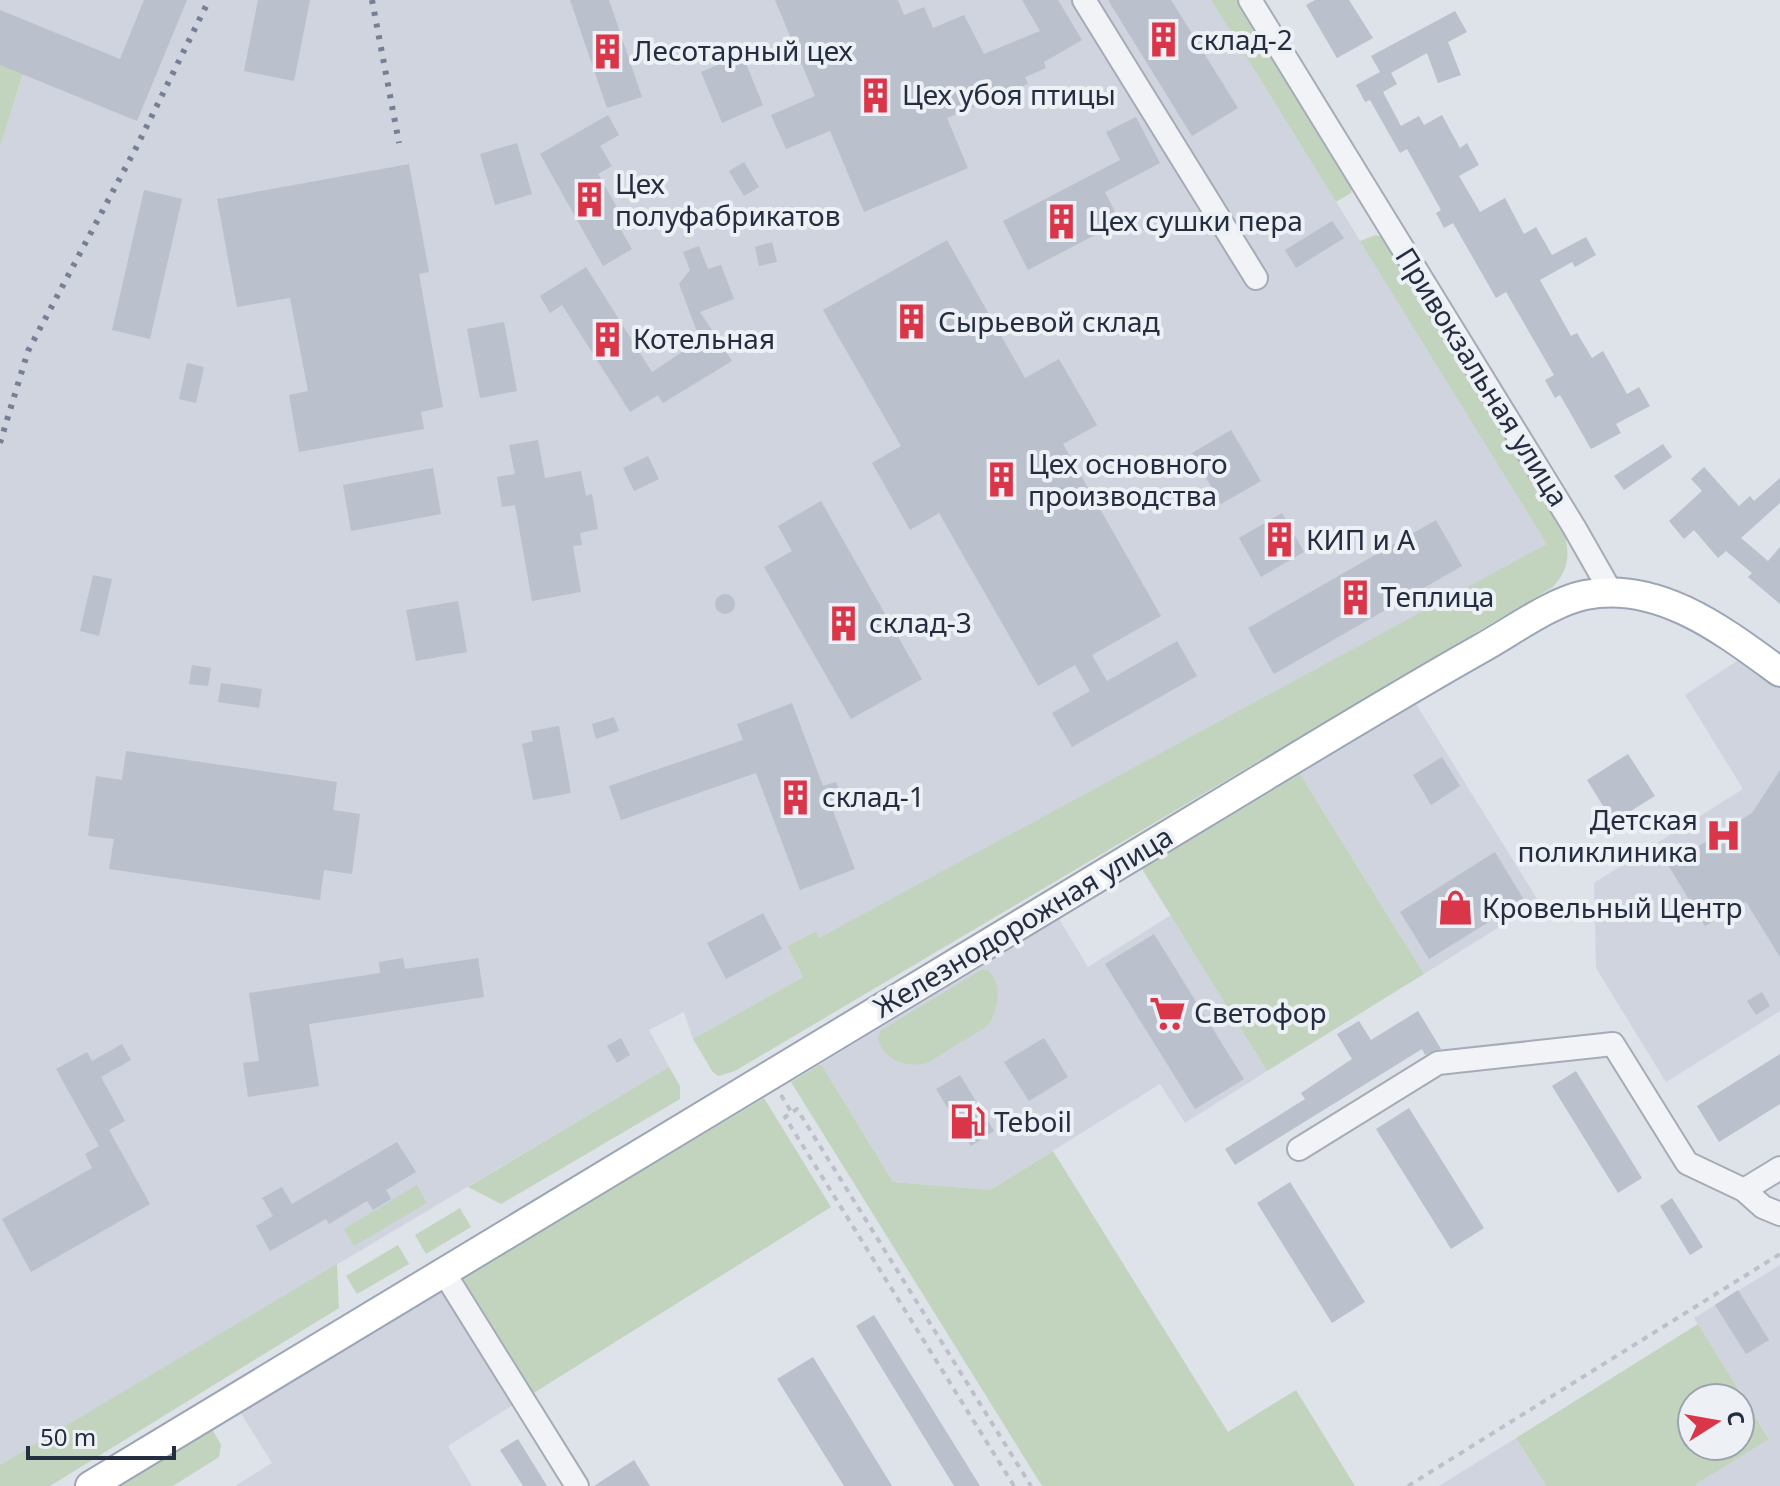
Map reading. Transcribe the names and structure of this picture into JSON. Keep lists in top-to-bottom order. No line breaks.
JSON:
{"streets":{"main road":["Железнодорожная улица"],"street":["Привокзальная улица"]},"crossings":[["Привокзальная улица","Железнодорожная улица"]],"places":{"building":["склад-2","Лесотарный цех","Цех убоя птицы","Цех полуфабрикатов","Цех сушки пера","Сырьевой склад","Котельная","Цех основного производства","КИП и А","Теплица","склад-3","склад-1"],"hospital":["Детская поликлиника"],"shop":["Кровельный Центр"],"supermarket":["Светофор"],"fuel station":["Teboil"]},"scale_bar":"50 m","north":"right"}
